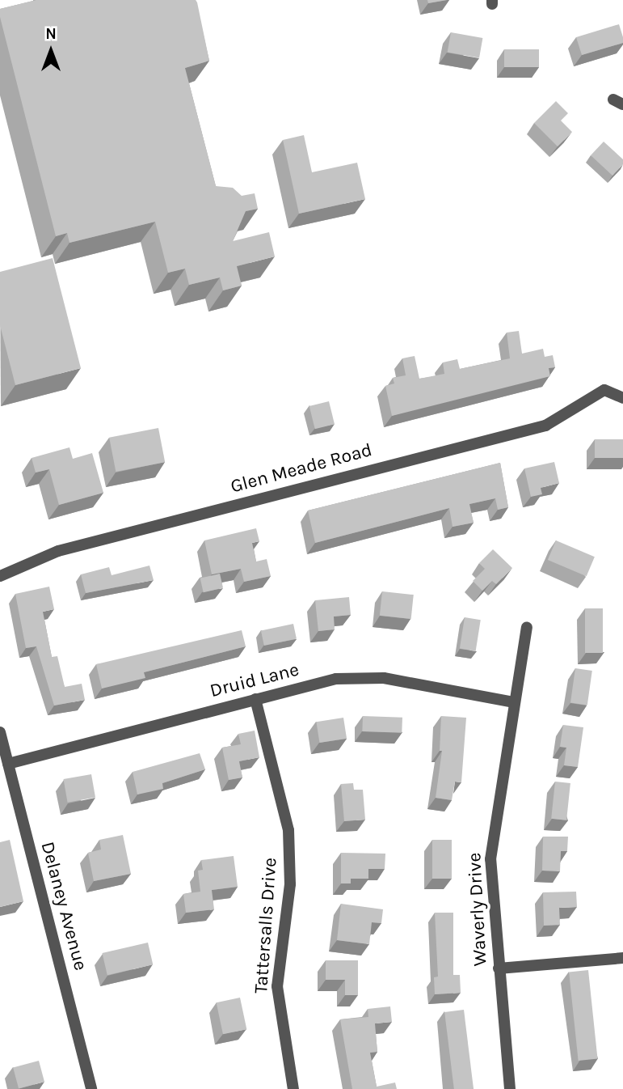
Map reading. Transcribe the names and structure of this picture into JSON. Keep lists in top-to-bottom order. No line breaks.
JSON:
{"streets":{"street":["Glen Meade Road","Druid Lane","Delaney Avenue","Waverly Drive","Tattersalls Drive"]},"crossings":[["Druid Lane","Delaney Avenue"],["Druid Lane","Waverly Drive"],["Druid Lane","Tattersalls Drive"]],"north":"top"}
